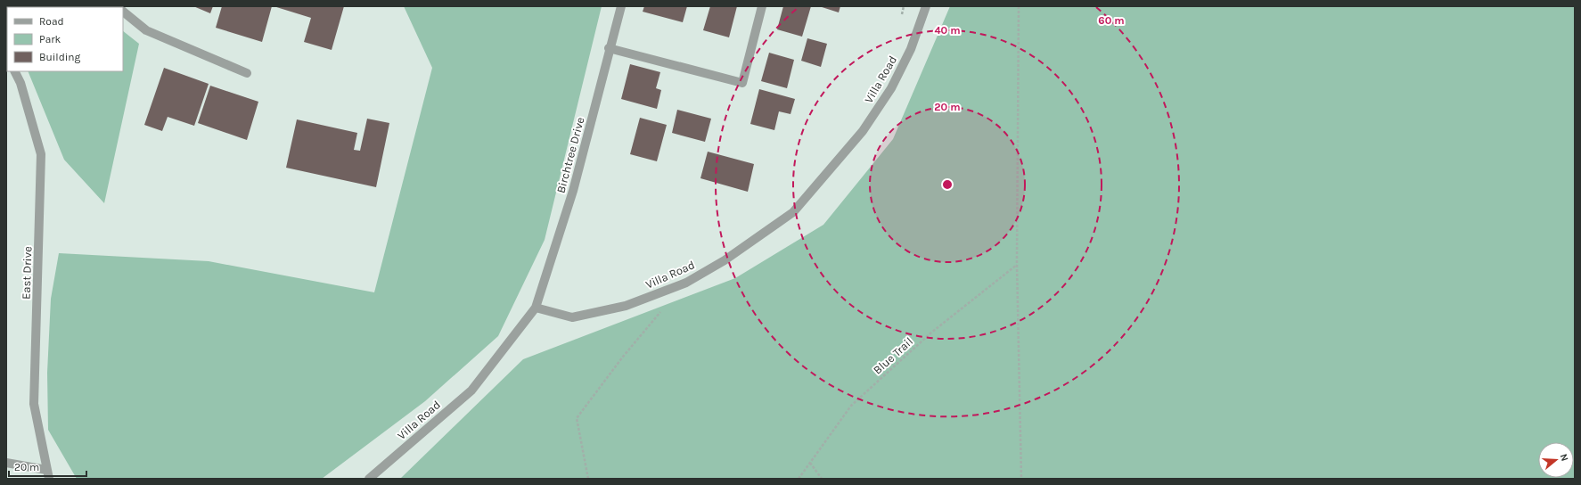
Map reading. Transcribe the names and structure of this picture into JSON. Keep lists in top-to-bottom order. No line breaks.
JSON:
{"streets":{"street":["Villa Road","Birchtree Drive","East Drive"],"path":["Blue Trail"]},"crossings":[["Villa Road","Birchtree Drive"]],"legend":["Road","Park","Building"],"scale_bar":"20 m","north":"right","rings":["60 m","40 m","20 m"]}
